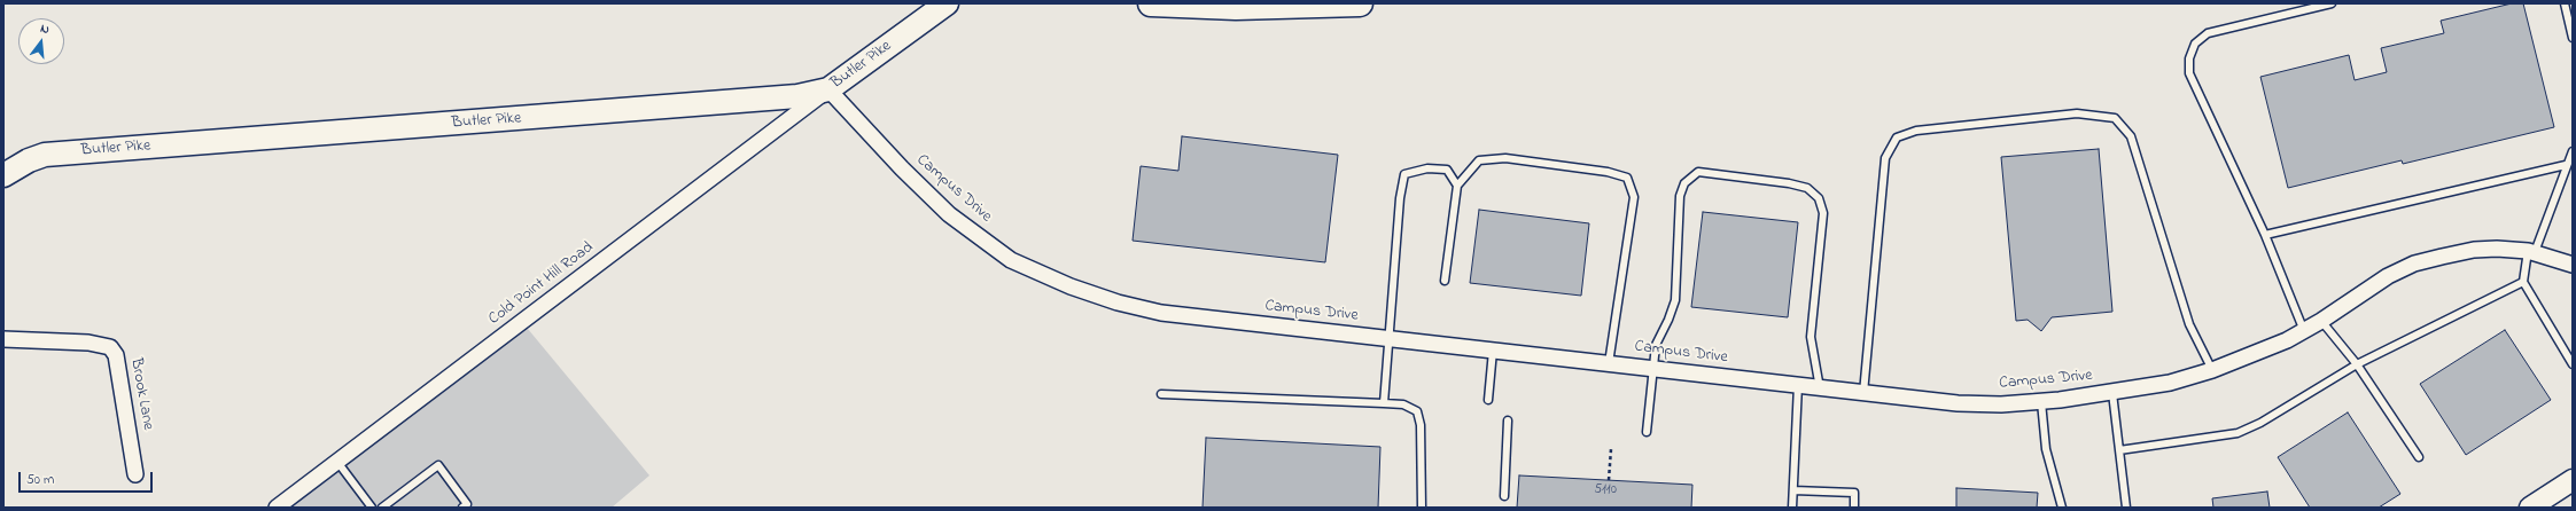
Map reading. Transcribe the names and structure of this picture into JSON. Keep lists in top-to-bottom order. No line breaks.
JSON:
{"streets":{"main road":["Butler Pike"],"street":["Campus Drive","Cold Point Hill Road","Brook Lane"]},"crossings":[["Butler Pike","Campus Drive"],["Butler Pike","Cold Point Hill Road"],["Campus Drive","Cold Point Hill Road"]],"house_numbers":["5110"],"scale_bar":"50 m","north":"top"}
